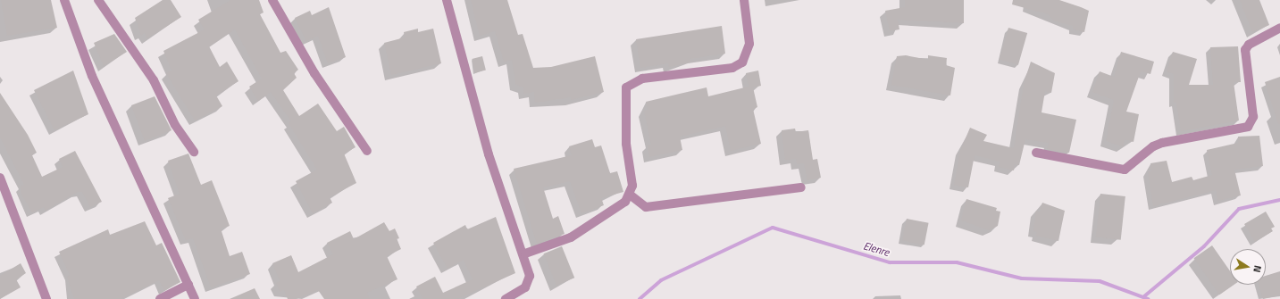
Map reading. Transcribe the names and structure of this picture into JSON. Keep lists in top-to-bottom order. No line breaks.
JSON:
{"water":["Elenre"],"north":"right"}
